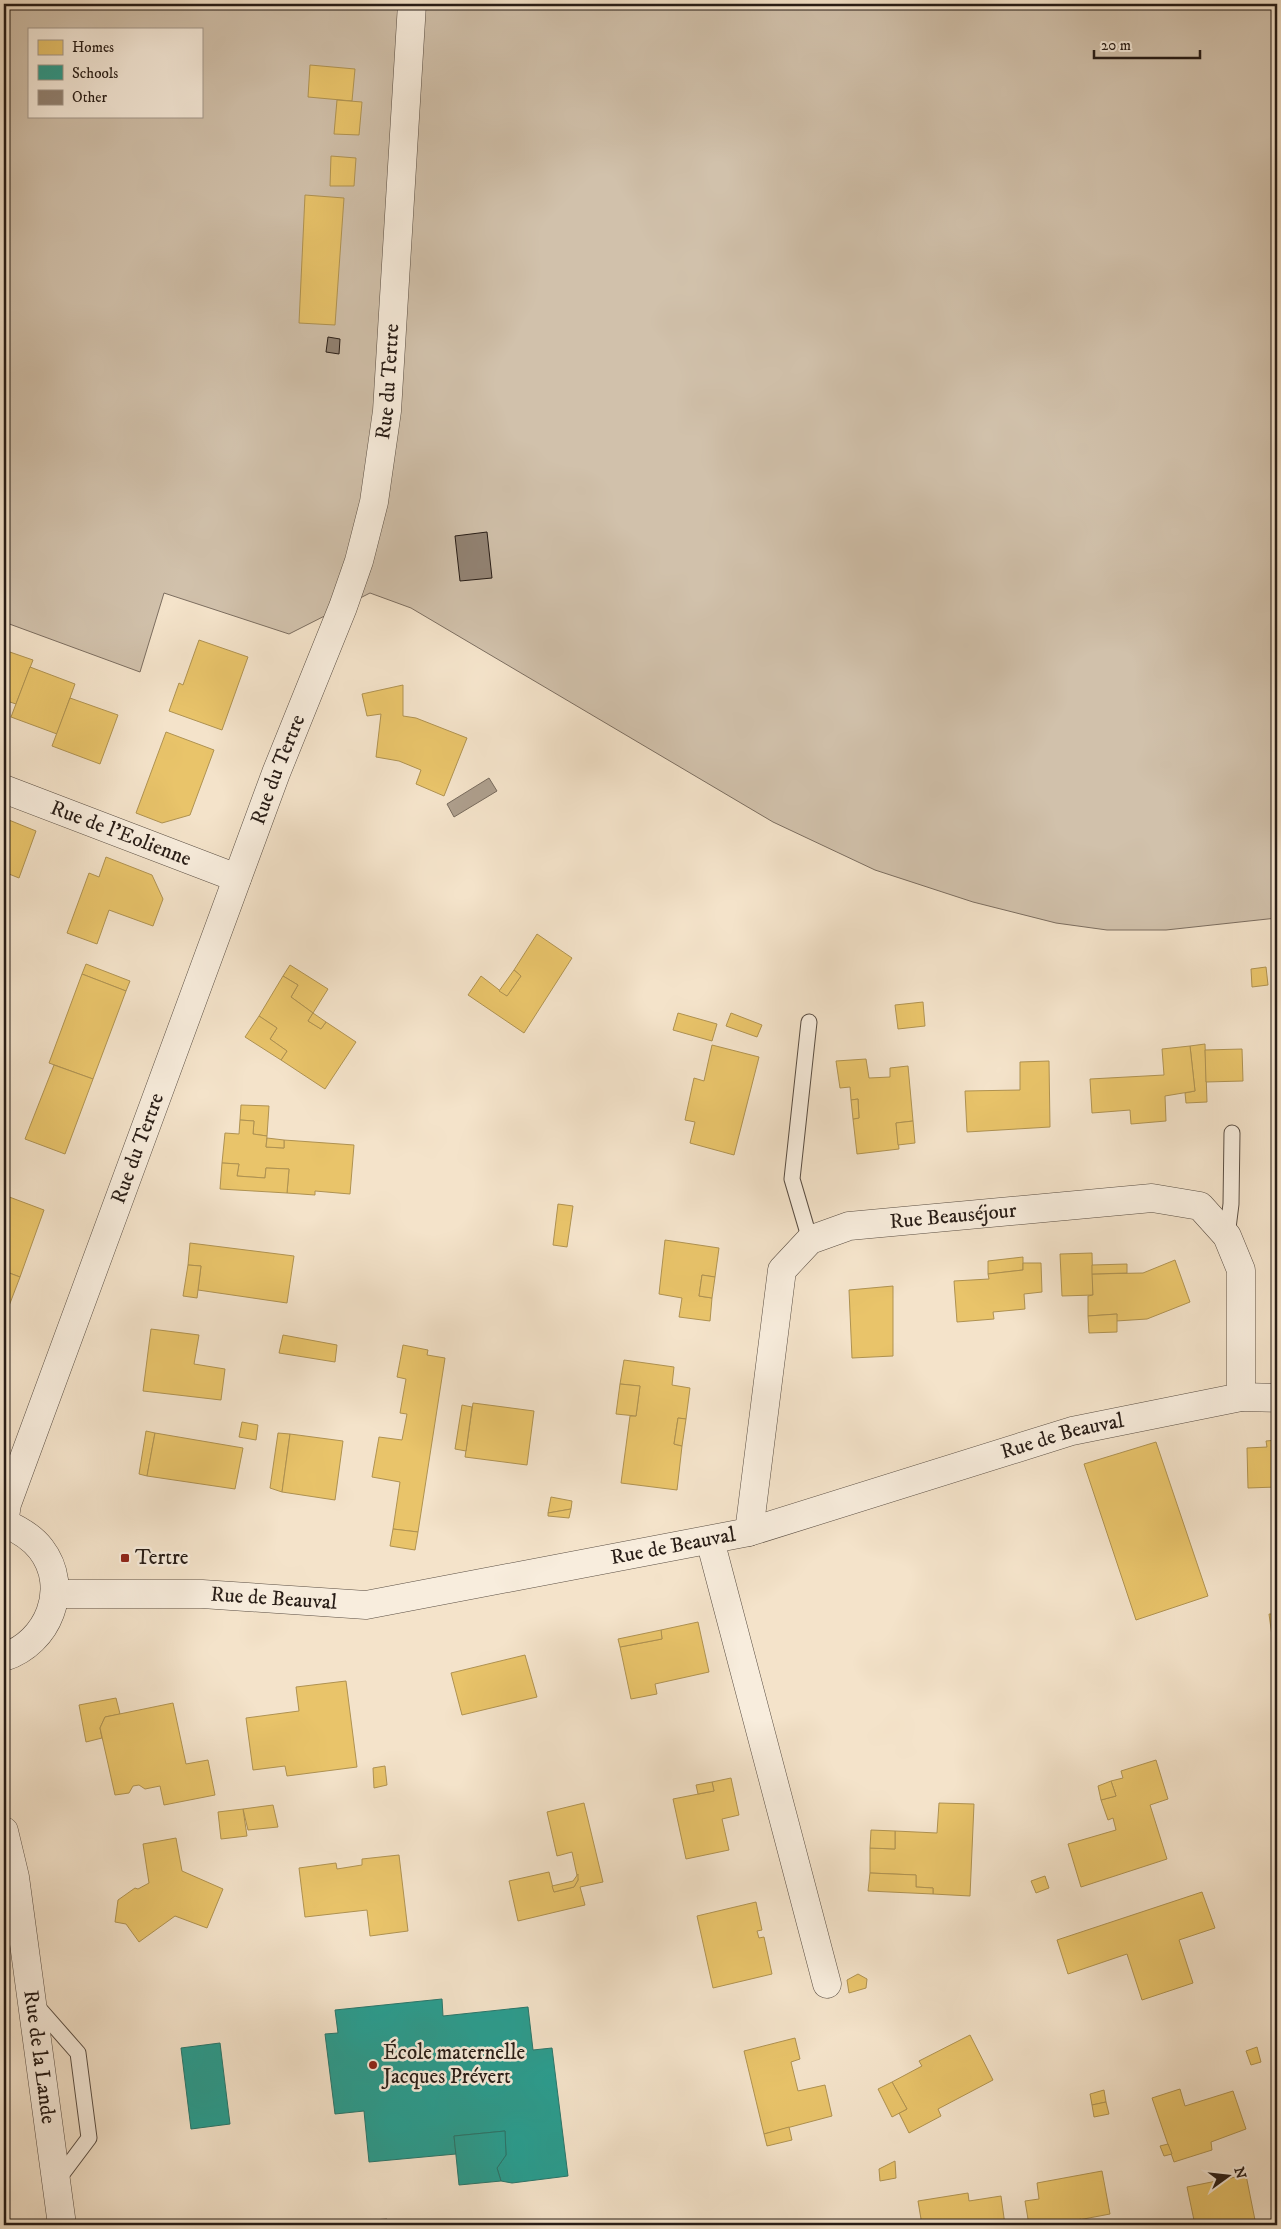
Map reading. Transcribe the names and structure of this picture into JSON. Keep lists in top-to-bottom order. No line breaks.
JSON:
{"streets":{"street":["Rue du Tertre","Rue de l'Eolienne","Rue Beauséjour","Rue de Beauval","Rue de la Lande"]},"crossings":[["Rue du Tertre","Rue de l'Eolienne"],["Rue Beauséjour","Rue de Beauval"]],"places":{"transit":["Tertre"],"other":["École maternelle Jacques Prévert"]},"legend":["Homes","Schools","Other"],"scale_bar":"20 m","north":"right"}
